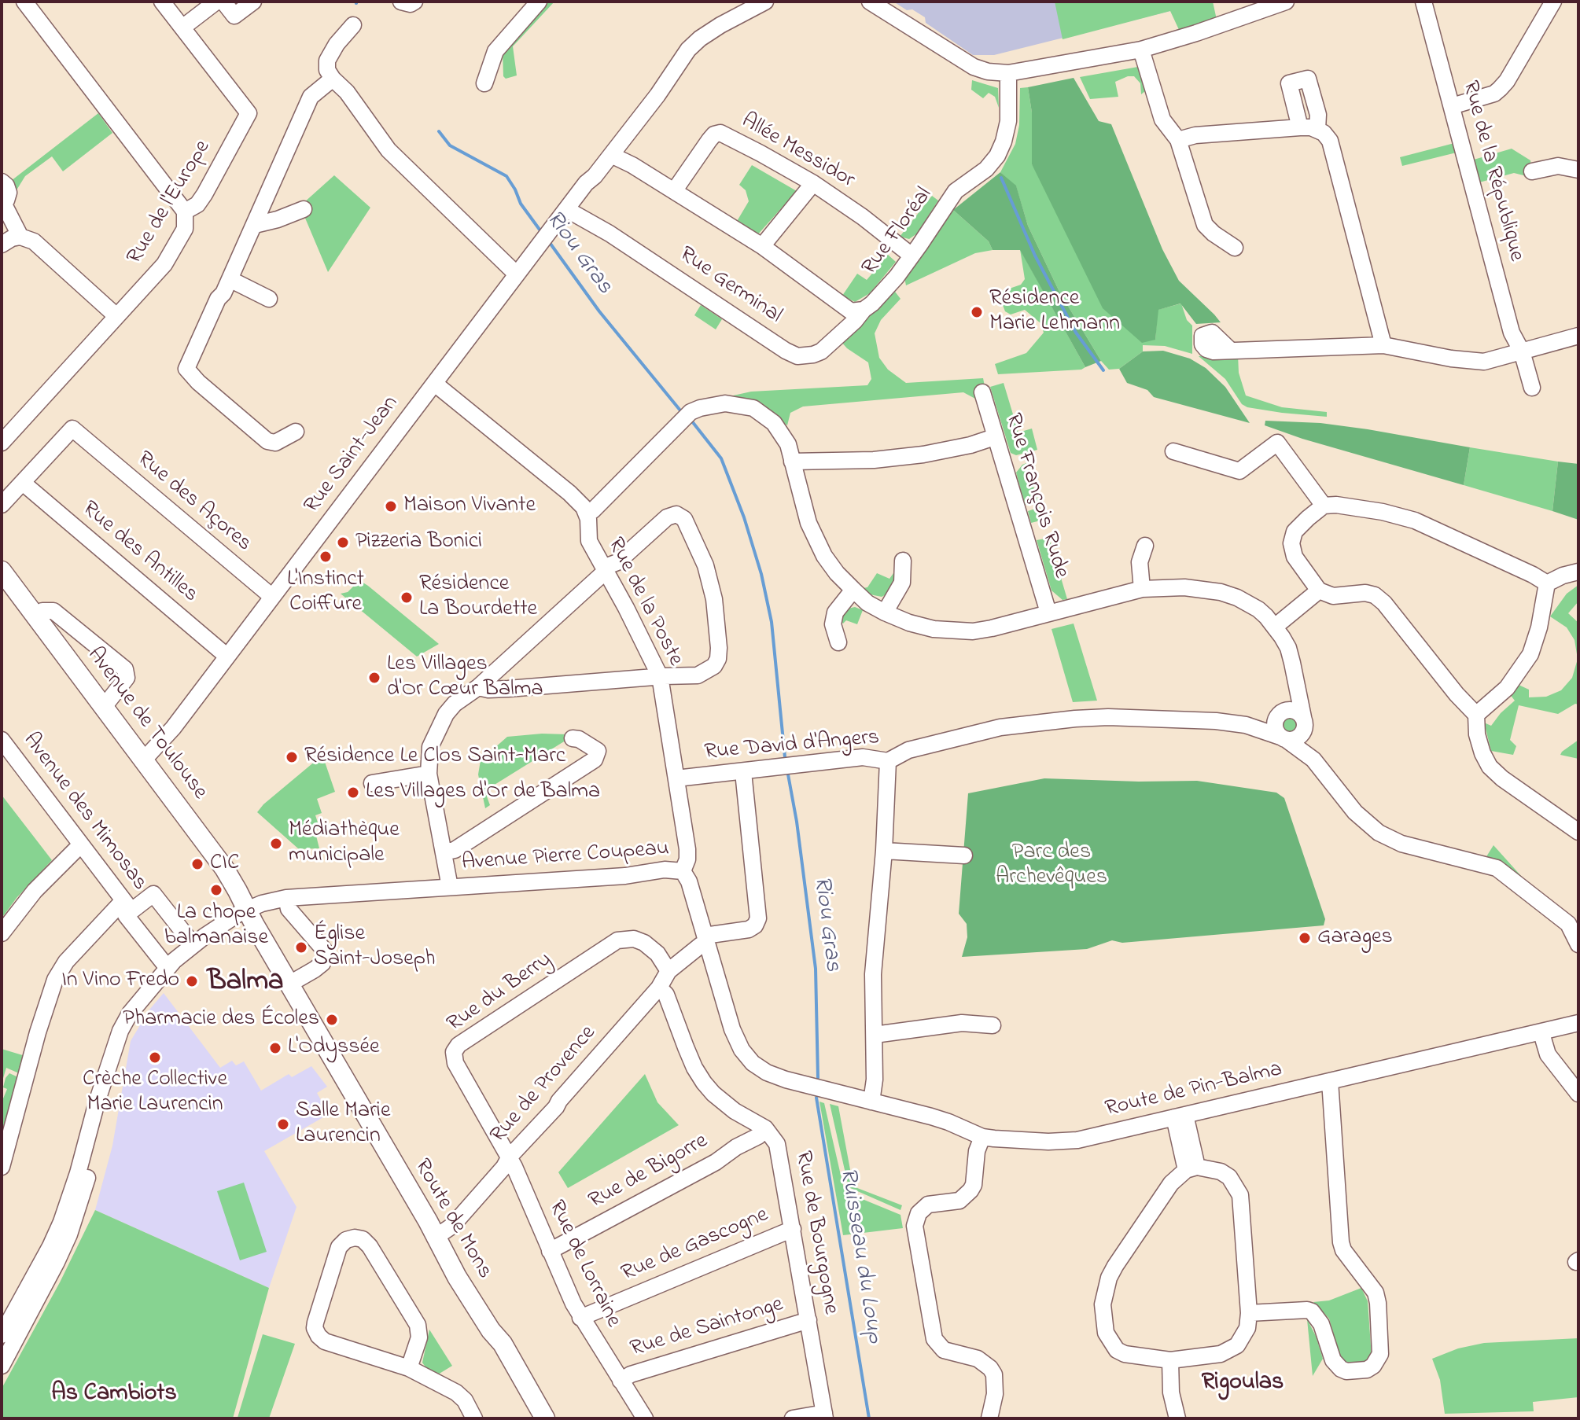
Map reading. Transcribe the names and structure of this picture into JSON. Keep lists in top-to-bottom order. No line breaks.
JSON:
{"streets":{"main road":["Avenue de Toulouse","Route de Mons"],"street":["Allée Messidor","Rue de la République","Rue de l'Europe","Rue Floréal","Rue Germinal","Rue Saint-Jean","Rue François Rude","Rue des Açores","Rue des Antilles","Rue de la Poste","Rue David d'Angers","Avenue des Mimosas","Avenue Pierre Coupeau","Rue du Berry","Rue de Provence","Route de Pin-Balma","Rue de Bigorre","Rue de Bourgogne","Rue de Gascogne","Rue de Lorraine","Rue de Saintonge"]},"crossings":[["Allée Messidor","Rue Floréal"],["Rue Floréal","Rue Germinal"],["Rue Germinal","Rue Saint-Jean"],["Rue Saint-Jean","Rue des Açores"],["Rue Saint-Jean","Rue des Antilles"],["Rue Saint-Jean","Avenue de Toulouse"],["Rue François Rude","Rue David d'Angers"],["Rue des Açores","Rue des Antilles"],["Rue de la Poste","Rue David d'Angers"],["Rue de la Poste","Avenue Pierre Coupeau"],["Avenue de Toulouse","Avenue Pierre Coupeau"],["Avenue de Toulouse","Route de Mons"],["Rue David d'Angers","Rue de Provence"],["Avenue des Mimosas","Avenue Pierre Coupeau"],["Avenue Pierre Coupeau","Rue de Provence"],["Avenue Pierre Coupeau","Route de Pin-Balma"],["Avenue Pierre Coupeau","Route de Mons"],["Rue du Berry","Rue de Provence"],["Rue du Berry","Rue de Lorraine"],["Rue de Provence","Route de Mons"],["Rue de Provence","Rue de Lorraine"],["Rue de Bigorre","Rue de Bourgogne"],["Rue de Bigorre","Rue de Lorraine"],["Rue de Bourgogne","Rue de Gascogne"],["Rue de Bourgogne","Rue de Saintonge"],["Rue de Gascogne","Rue de Lorraine"],["Rue de Lorraine","Rue de Saintonge"]],"districts":["Balma","Rigoulas","As Cambiots"],"water":["Riou Gras","Ruisseau du Loup"],"parks":["Parc des Archevêques"],"places":["Résidence Marie Lehmann","Maison Vivante","Pizzeria Bonici","L'Instinct Coiffure","Résidence La Bourdette","Les Villages d'Or Cœur Balma","Résidence Le Clos Saint-Marc","Les Villages d'Or de Balma","Médiathèque municipale","CIC","La chope balmanaise","Garages","Église Saint-Joseph","In Vino Fredo","Pharmacie des Écoles","L'Odyssée","Crèche Collective Marie Laurencin","Salle Marie Laurencin"]}
